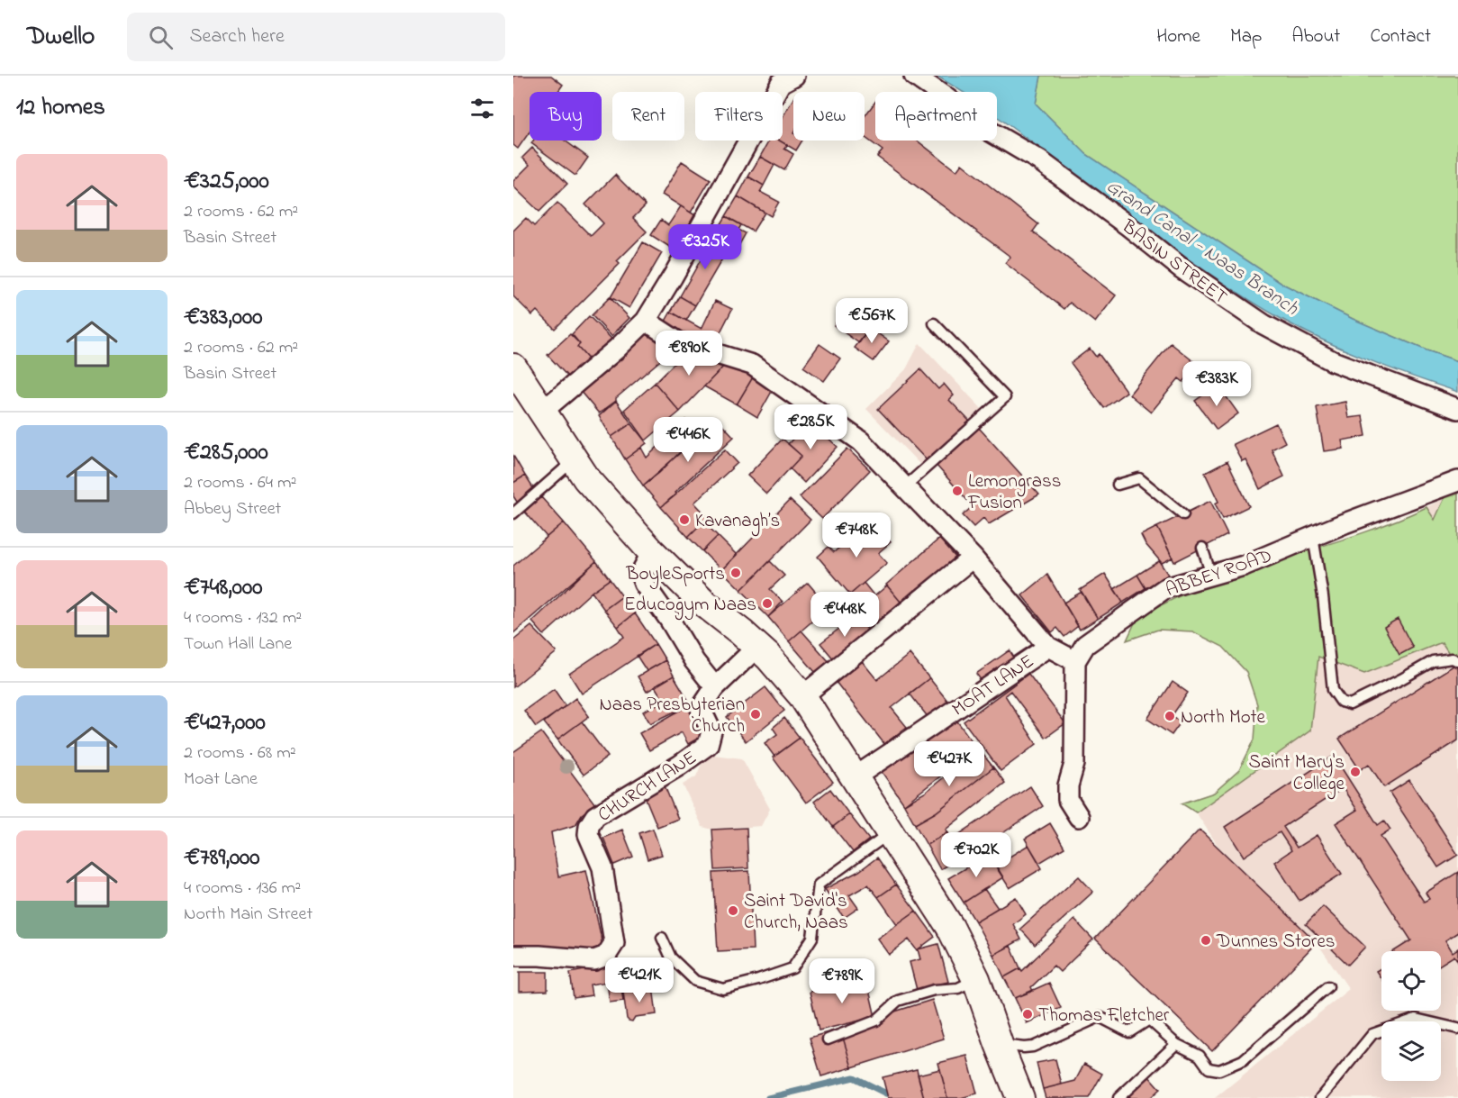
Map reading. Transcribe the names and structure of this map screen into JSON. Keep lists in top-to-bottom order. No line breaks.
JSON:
{"streets":{"street":["BASIN STREET","ABBEY ROAD","MOAT LANE","CHURCH LANE"]},"water":["Grand Canal - Naas Branch"],"places":["Lemongrass Fusion","Kavanagh’s","BoyleSports","Educogym Naas","Naas Presbyterian Church","North Mote","Saint Mary's College","Saint David's Church, Naas","Dunnes Stores","Thomas Fletcher"],"page":{"header":"Dwello","search":"Search here","nav":["Home","Map","About","Contact"],"heading":"12 homes","chip":["Buy","Rent","Filters","New","Apartment"],"list":[{"name":"€325,000","note":"2 rooms · 62 m² · Basin Street"},{"name":"€383,000","note":"2 rooms · 62 m² · Basin Street"},{"name":"€285,000","note":"2 rooms · 64 m² · Abbey Street"},{"name":"€748,000","note":"4 rooms · 132 m² · Town Hall Lane"},{"name":"€427,000","note":"2 rooms · 68 m² · Moat Lane"},{"name":"€789,000","note":"4 rooms · 136 m² · North Main Street"}],"price":["€325K","€567K","€890K","€383K","€285K","€446K","€748K","€448K","€427K","€702K","€421K","€789K"]}}
